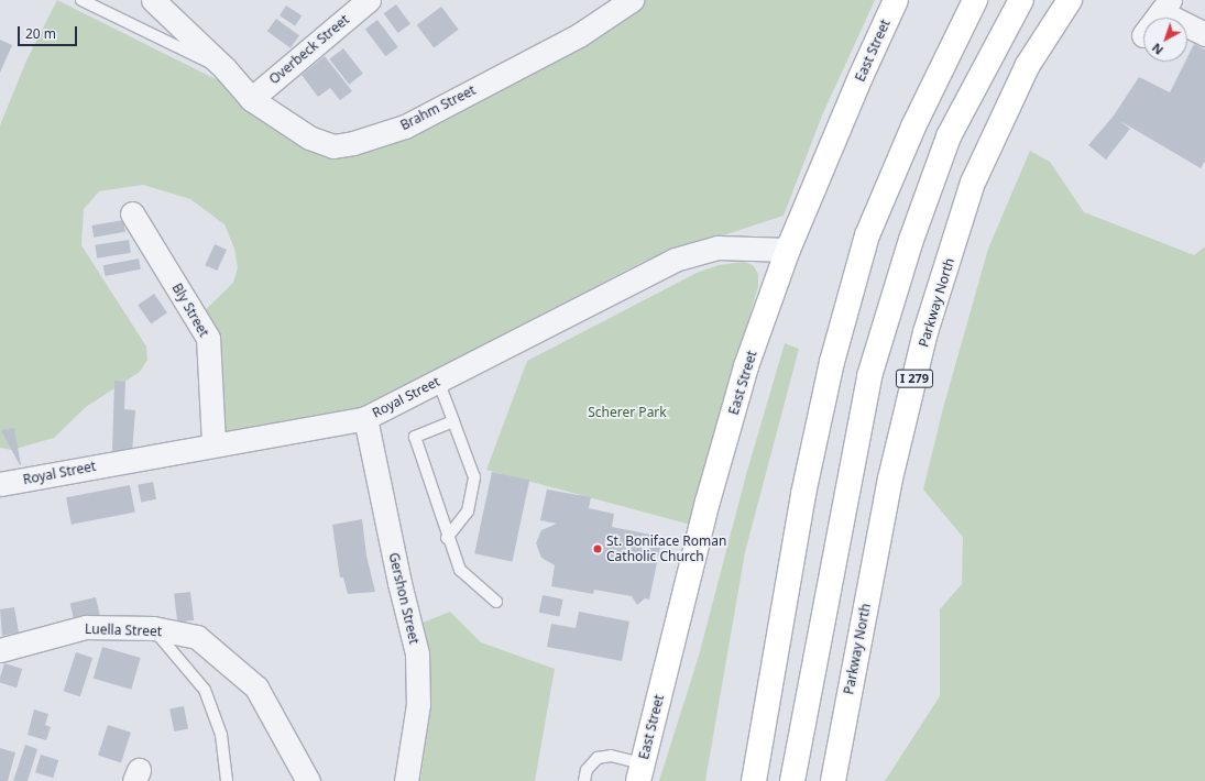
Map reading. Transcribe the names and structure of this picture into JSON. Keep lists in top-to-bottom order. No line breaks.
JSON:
{"streets":{"main road":["East Street","Parkway North","I 279"],"street":["Overbeck Street","Brahm Street","Bly Street","Royal Street","Gershon Street","Luella Street"]},"crossings":[["Overbeck Street","Brahm Street"],["East Street","Royal Street"],["Bly Street","Royal Street"],["Royal Street","Gershon Street"]],"parks":["Scherer Park"],"places":["St. Boniface Roman Catholic Church"],"scale_bar":"20 m","north":"bottom left"}
